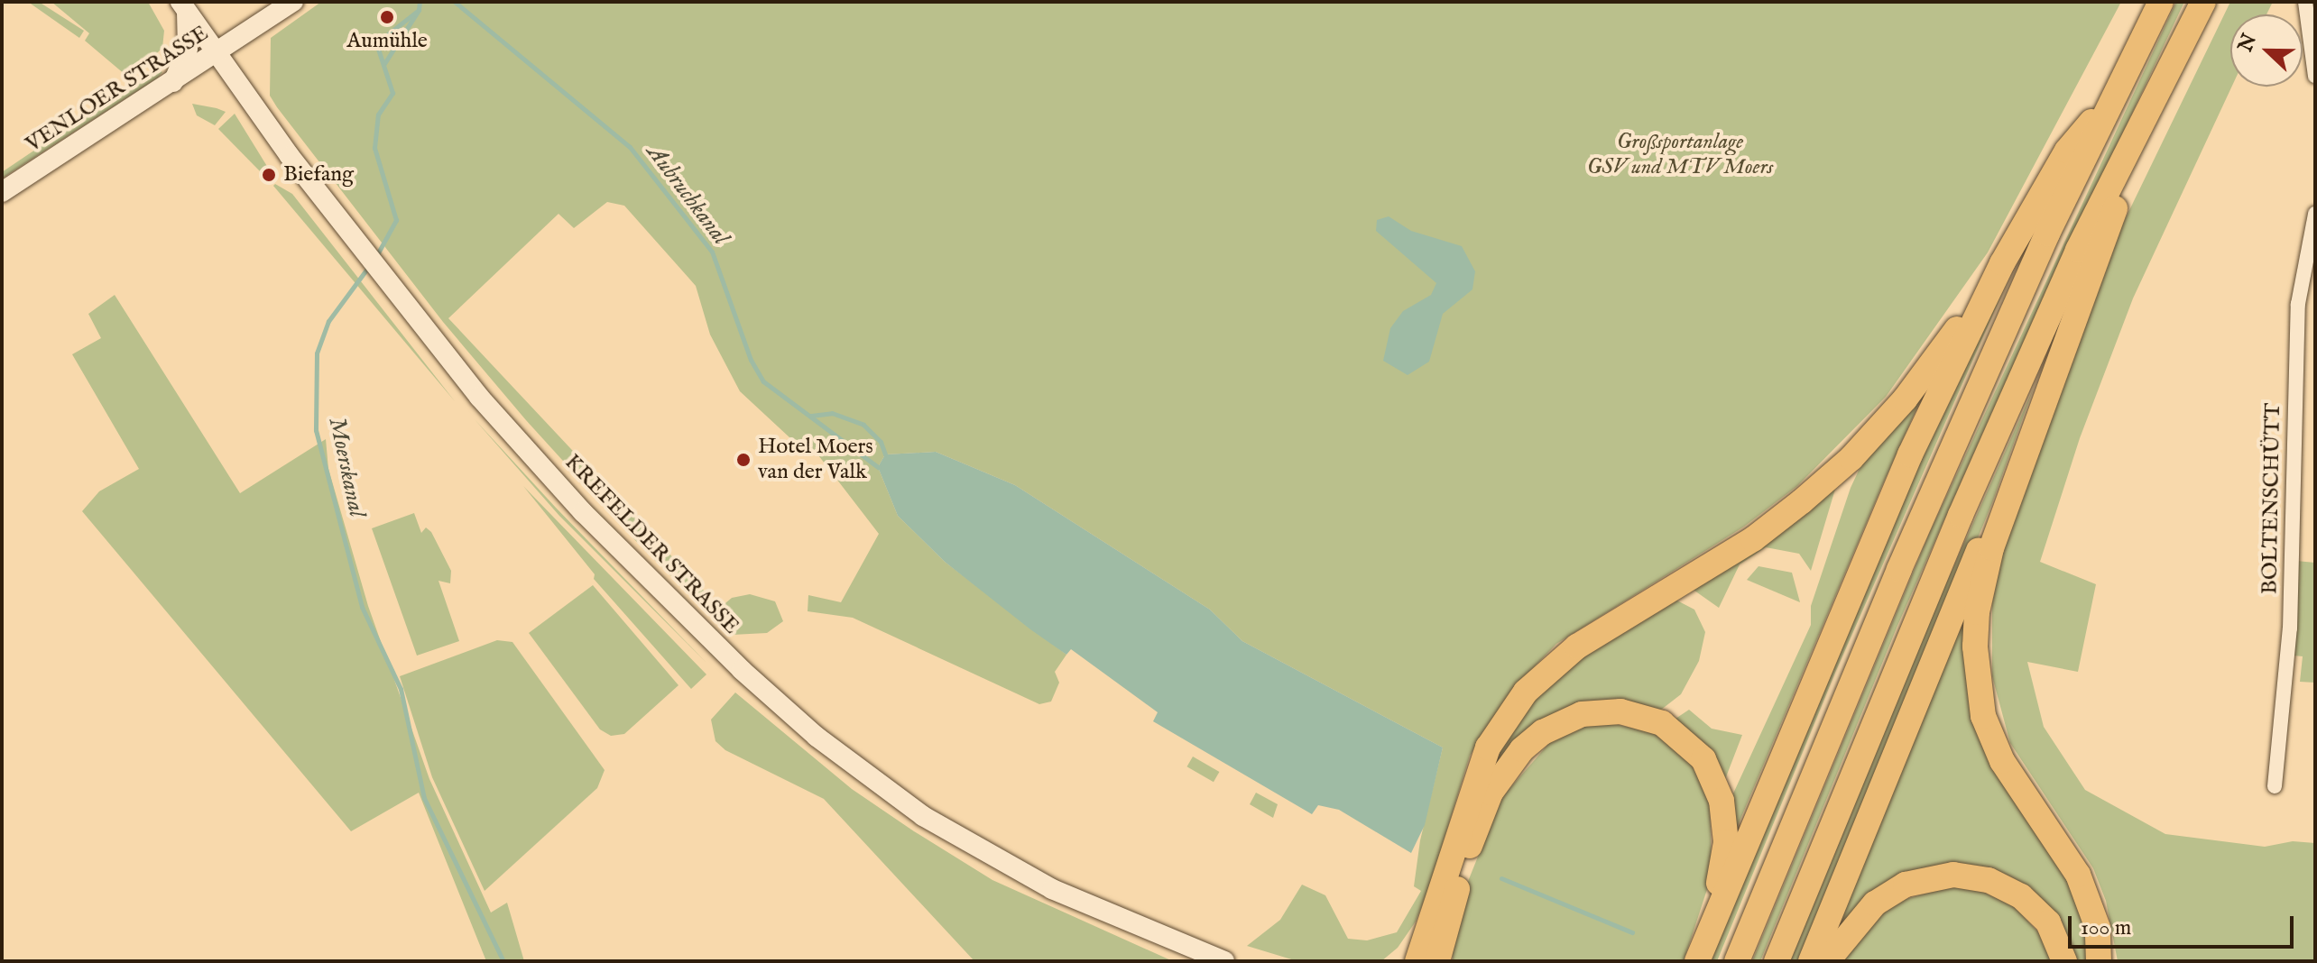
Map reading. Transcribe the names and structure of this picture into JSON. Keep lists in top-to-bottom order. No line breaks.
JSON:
{"streets":{"main road":["VENLOER STRASSE","KREFELDER STRASSE"],"street":["BOLTENSCHÜTT"]},"crossings":[["VENLOER STRASSE","KREFELDER STRASSE"]],"water":["Aubruchkanal","Moerskanal"],"parks":["Großsportanlage GSV und MTV Moers"],"places":["Aumühle","Biefang","Hotel Moers van der Valk"],"scale_bar":"100 m","north":"left"}
